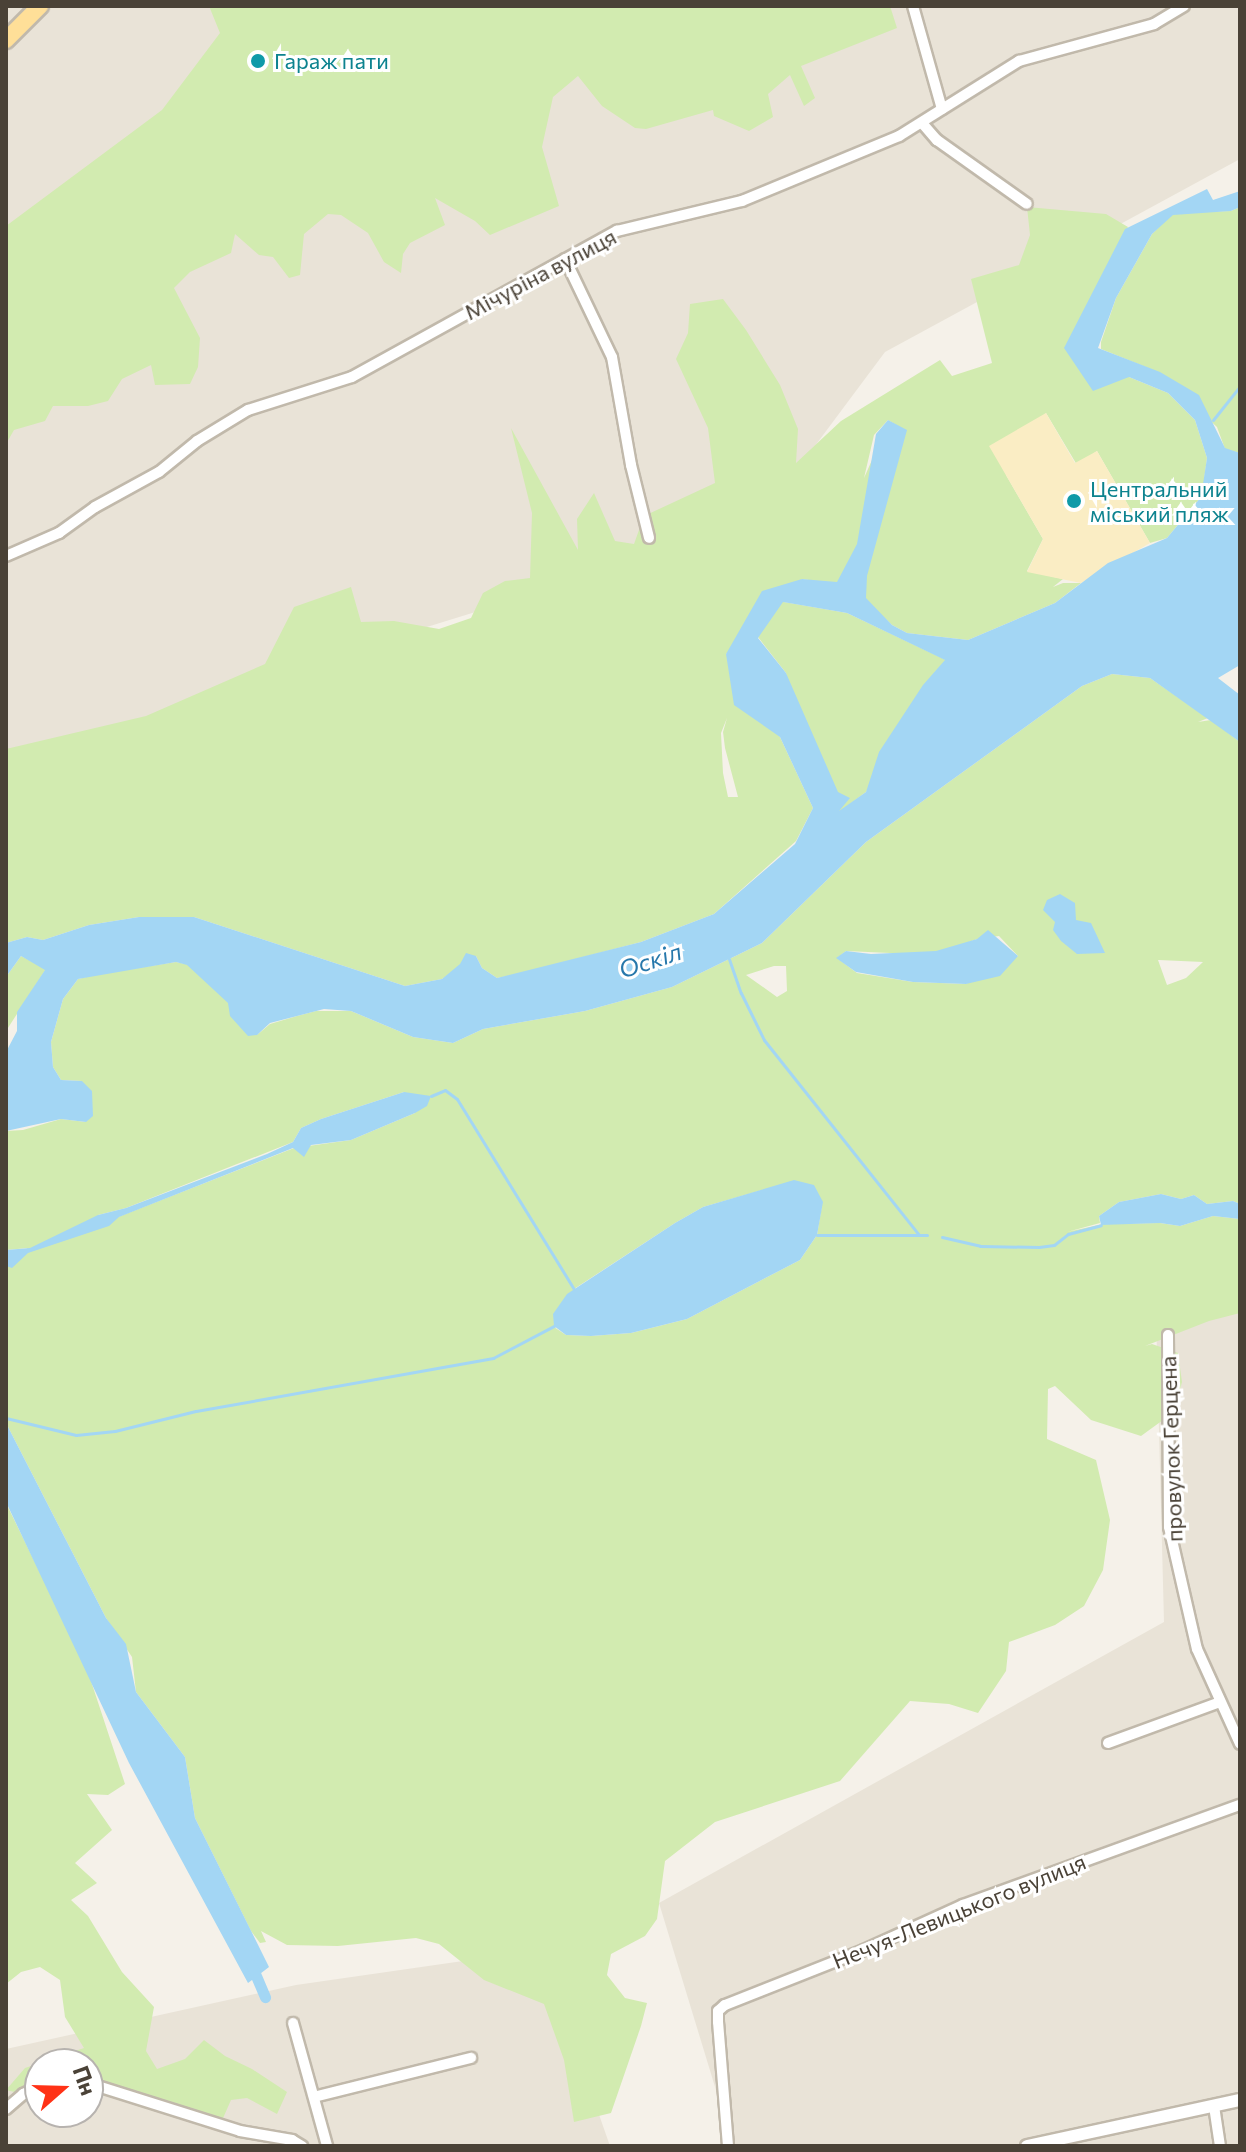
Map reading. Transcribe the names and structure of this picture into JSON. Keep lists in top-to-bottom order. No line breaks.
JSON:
{"streets":{"street":["Мічуріна вулиця","провулок Герцена","Нечуя-Левицького вулиця"]},"water":["Оскіл"],"places":["Гараж пати","Центральний міський пляж"],"north":"right"}
